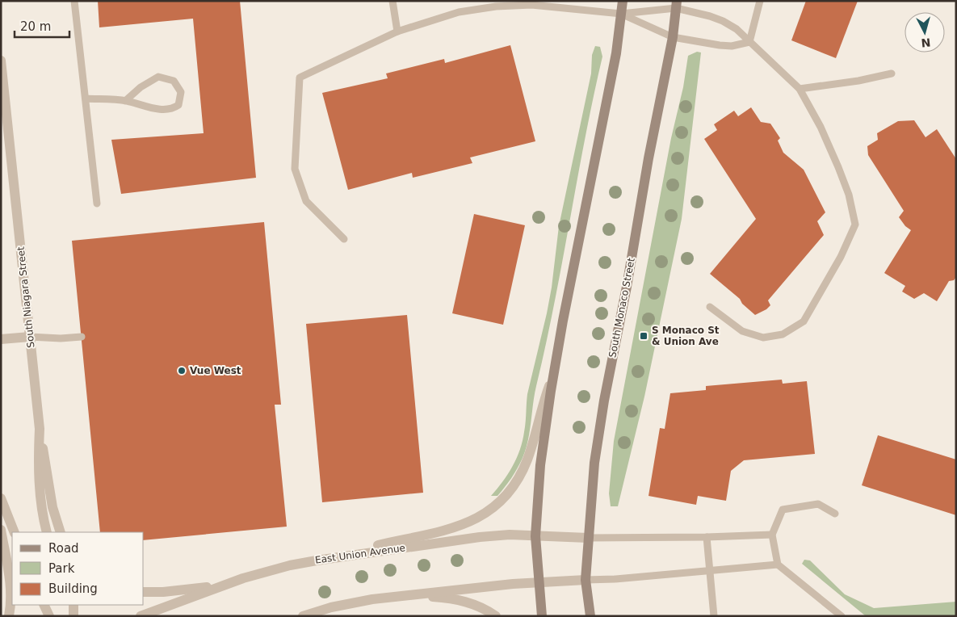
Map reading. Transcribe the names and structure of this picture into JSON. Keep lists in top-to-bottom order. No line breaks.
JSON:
{"streets":{"main road":["South Monaco Street"],"street":["South Niagara Street","East Union Avenue"]},"crossings":[["South Monaco Street","East Union Avenue"]],"places":{"transit":["S Monaco St & Union Ave"],"other":["Vue West"]},"legend":["Road","Park","Building"],"scale_bar":"20 m","north":"bottom"}
